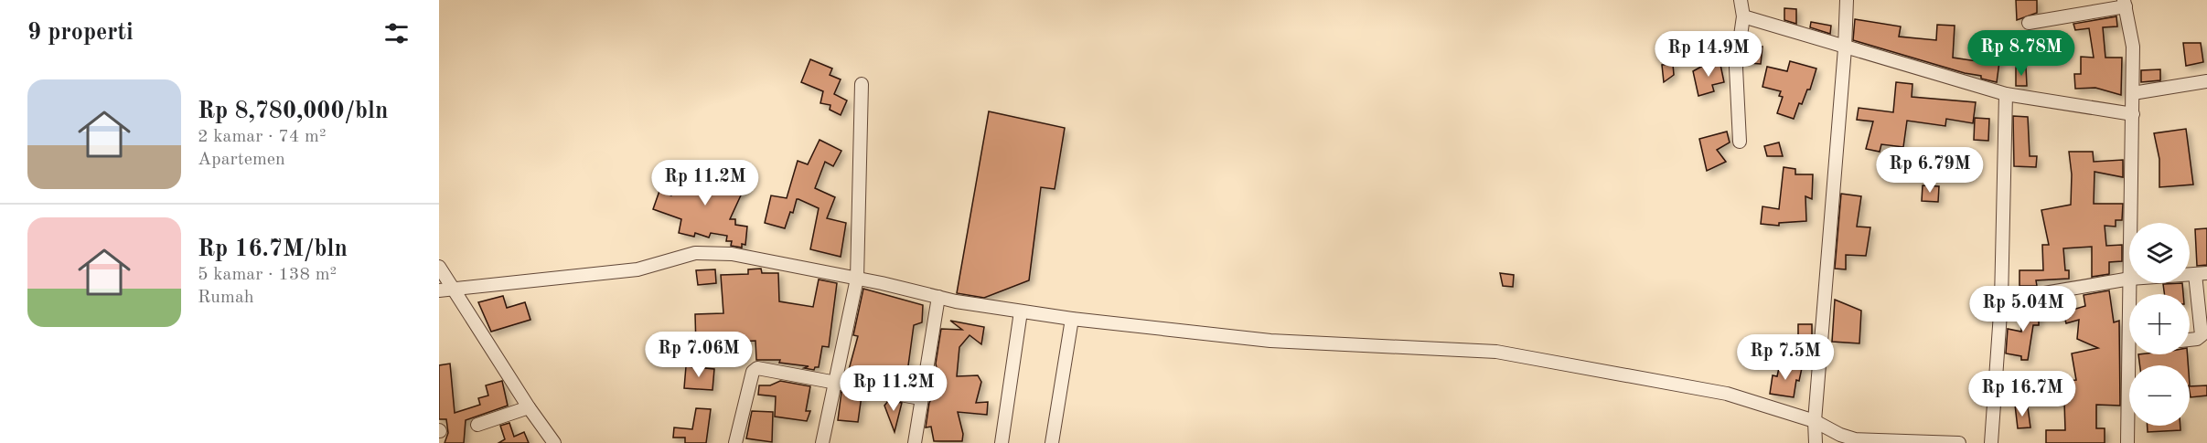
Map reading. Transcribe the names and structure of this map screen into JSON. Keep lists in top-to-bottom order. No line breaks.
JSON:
{"page":{"heading":"9 properti","price":["Rp 8.78M","Rp 14.9M","Rp 6.79M","Rp 11.2M","Rp 5.04M","Rp 7.06M","Rp 7.5M","Rp 11.2M","Rp 16.7M"],"list":[{"name":"Rp 8,780,000/bln","note":"2 kamar · 74 m² · Apartemen"},{"name":"Rp 16.7M/bln","note":"5 kamar · 138 m² · Rumah"}],"map_buttons":["+","−"]}}
